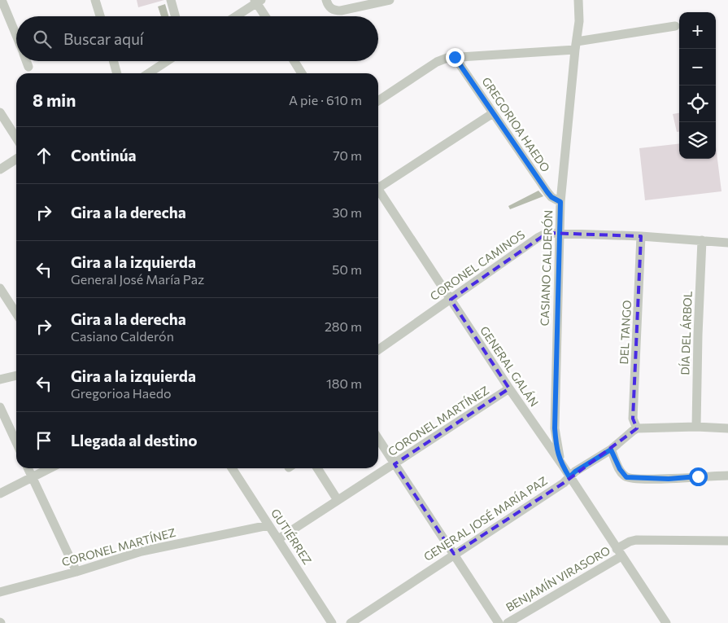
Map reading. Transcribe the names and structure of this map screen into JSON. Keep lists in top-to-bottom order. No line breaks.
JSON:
{"streets":{"street":["GREGORIOA HAEDO","CORONEL CAMINOS","CASIANO CALDERÓN","DEL TANGO","DÍA DEL ÁRBOL","GENERAL GALÁN","CORONEL MARTÍNEZ","GENERAL JOSÉ MARÍA PAZ","GUTIÉRREZ","BENJAMÍN VIRASORO"]},"crossings":[["GREGORIOA HAEDO","CASIANO CALDERÓN"],["CORONEL CAMINOS","CASIANO CALDERÓN"],["CORONEL CAMINOS","DEL TANGO"],["CORONEL CAMINOS","DÍA DEL ÁRBOL"],["CORONEL CAMINOS","GENERAL GALÁN"],["CASIANO CALDERÓN","GENERAL GALÁN"],["DEL TANGO","GENERAL JOSÉ MARÍA PAZ"],["GENERAL GALÁN","CORONEL MARTÍNEZ"],["GENERAL GALÁN","GENERAL JOSÉ MARÍA PAZ"],["GENERAL GALÁN","BENJAMÍN VIRASORO"],["CORONEL MARTÍNEZ","GUTIÉRREZ"]],"page":{"map_buttons":["+","−"],"search":"Buscar aquí","heading":["8 min","A pie · 610 m"],"list":[["Continúa","70 m"],["Gira a la derecha","30 m"],["Gira a la izquierda","General José María Paz","50 m"],["Gira a la derecha","Casiano Calderón","280 m"],["Gira a la izquierda","Gregorioa Haedo","180 m"],"Llegada al destino"]}}
